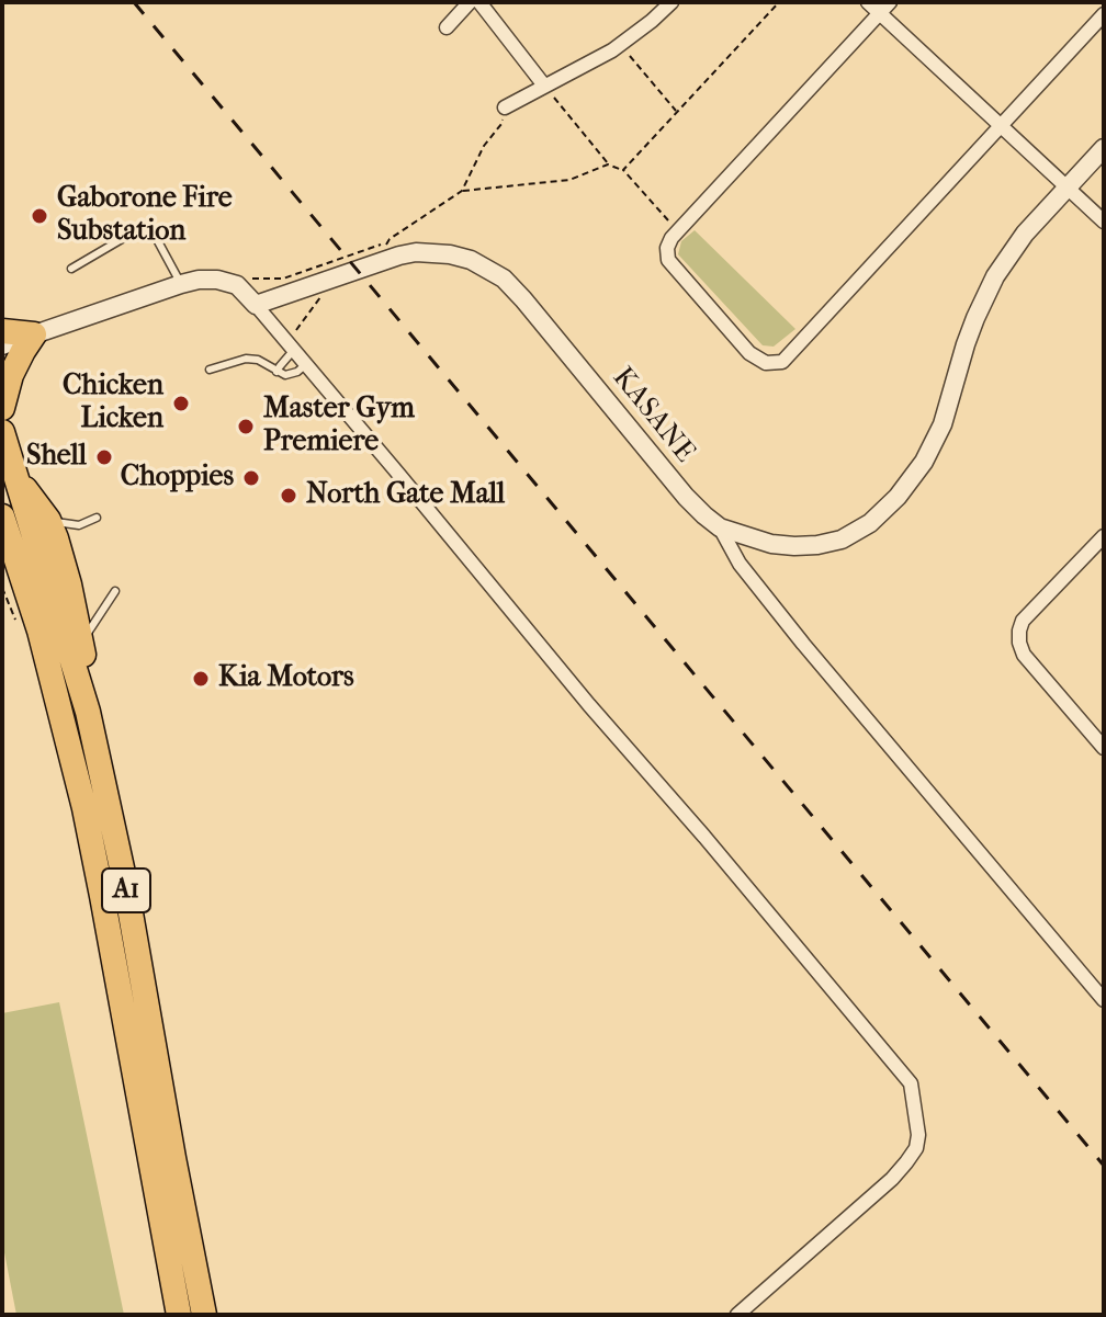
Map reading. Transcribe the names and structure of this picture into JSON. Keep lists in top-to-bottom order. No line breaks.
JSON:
{"streets":{"highway":["A1"],"street":["KASANE"]},"places":["Gaborone Fire Substation","Chicken Licken","Master Gym Premiere","Shell","Choppies","North Gate Mall","Kia Motors"]}
